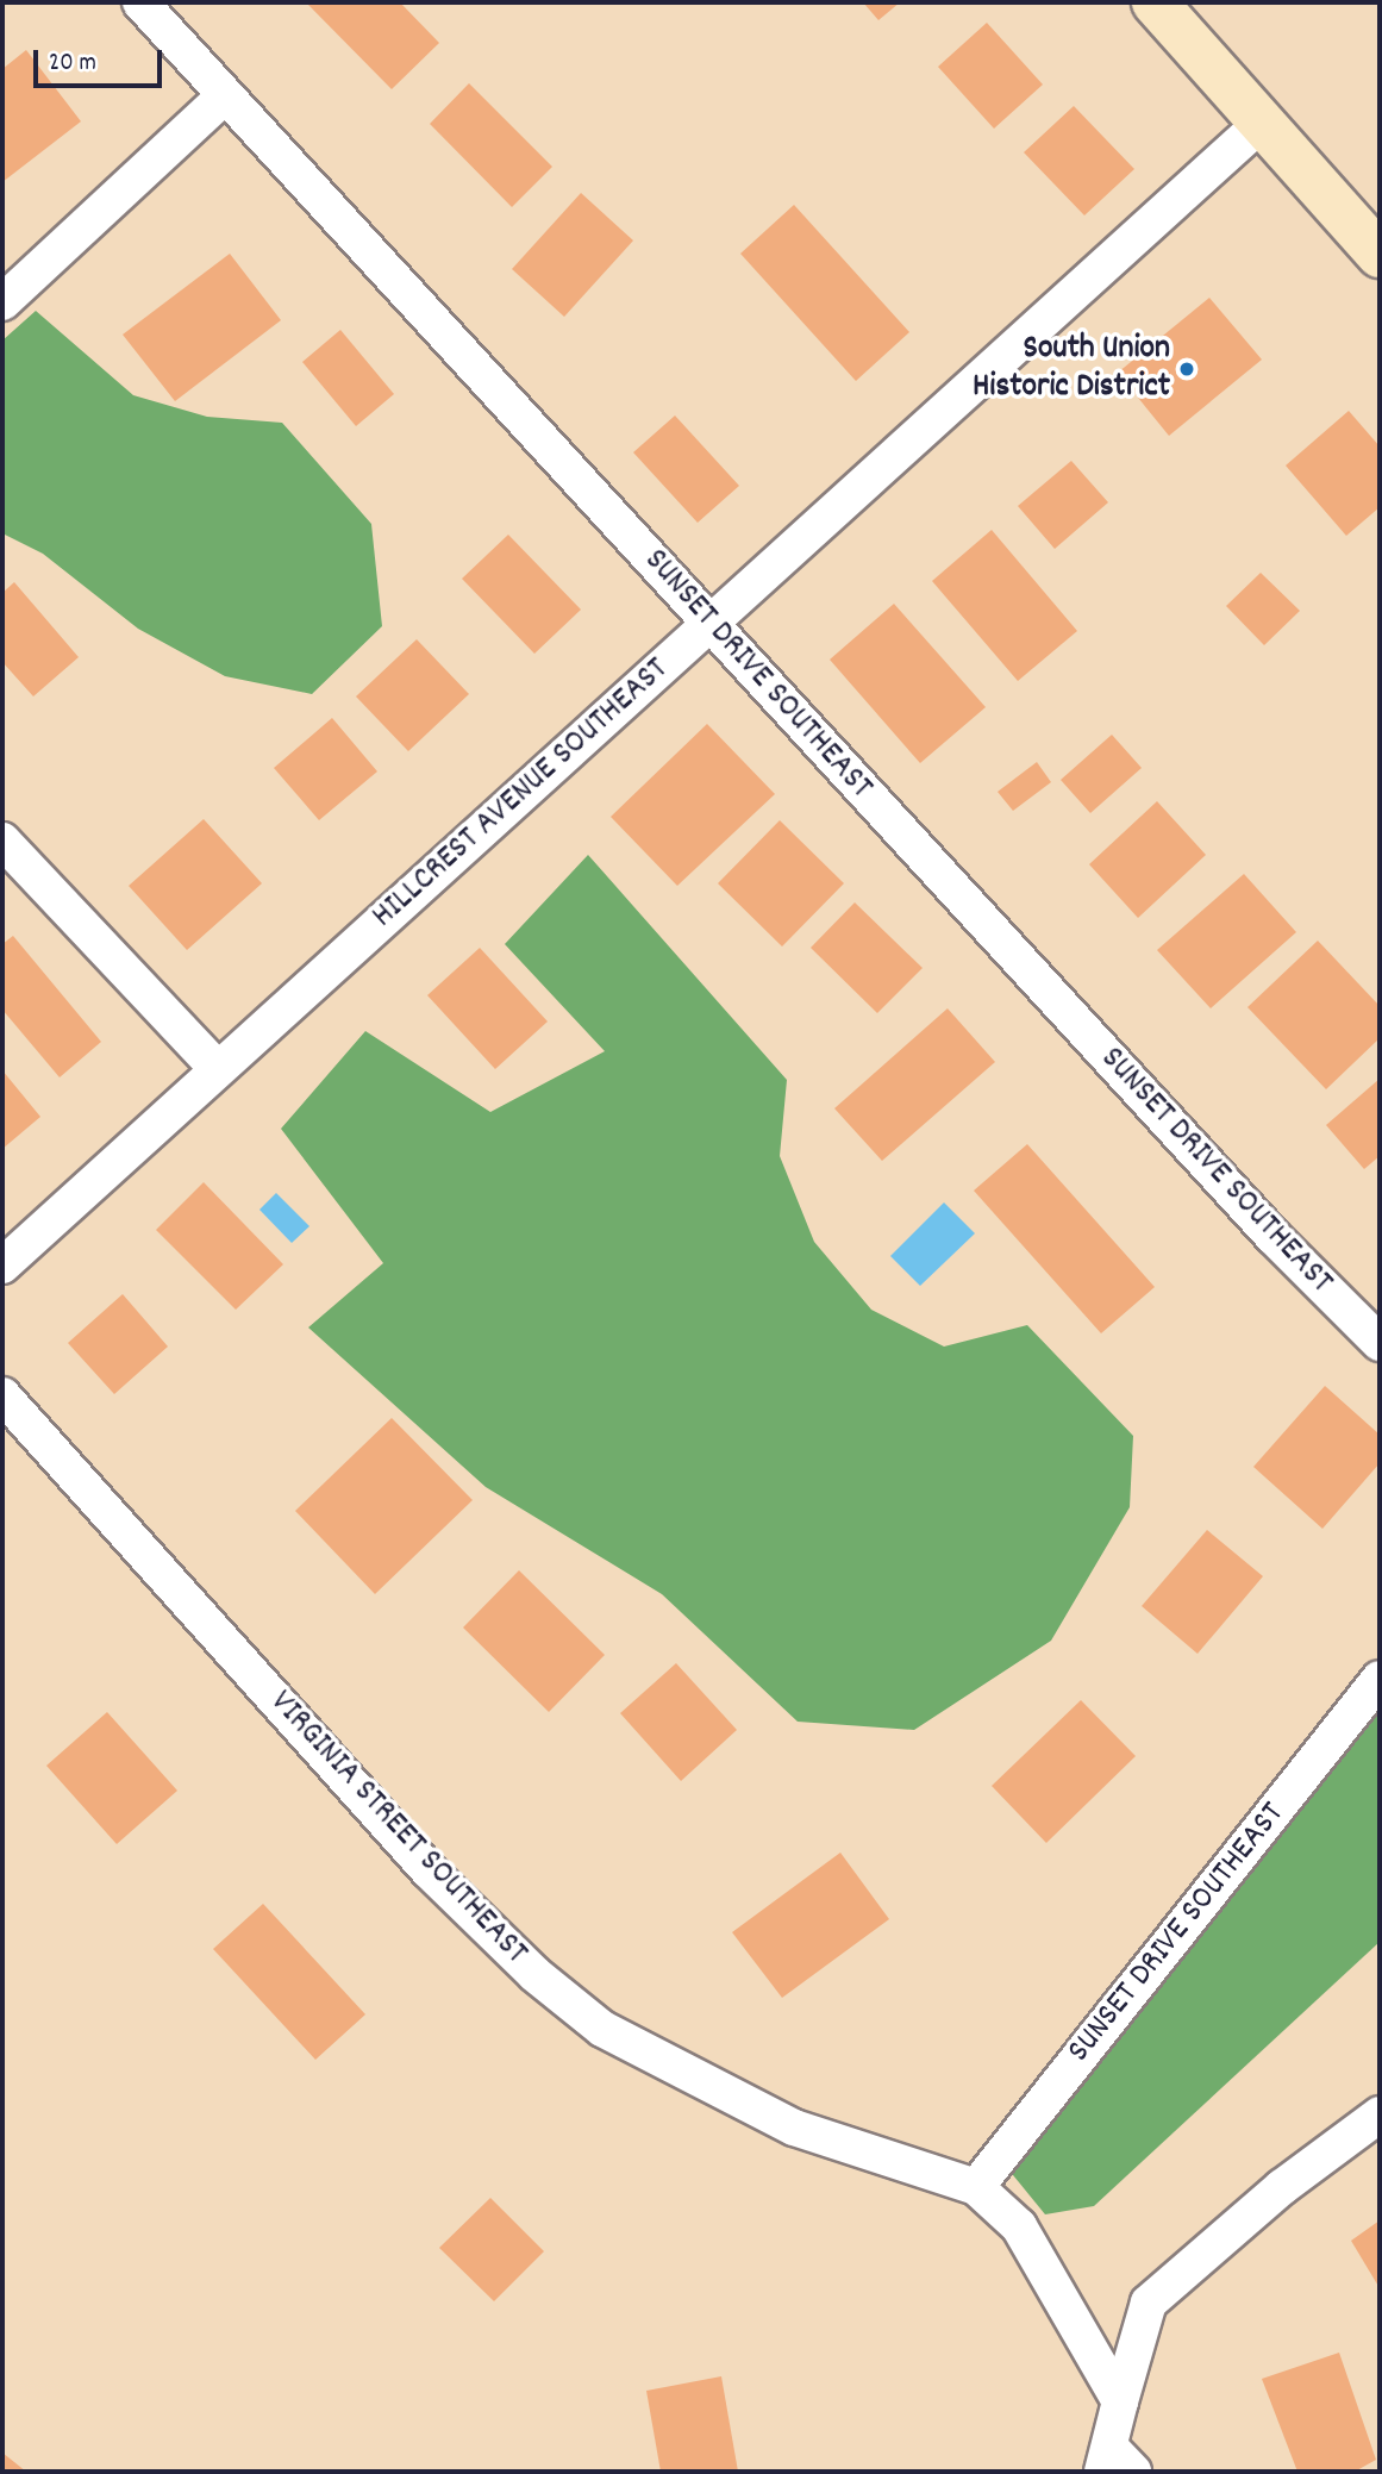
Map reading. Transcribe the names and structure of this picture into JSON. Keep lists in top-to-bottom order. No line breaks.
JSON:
{"streets":{"street":["SUNSET DRIVE SOUTHEAST","HILLCREST AVENUE SOUTHEAST","VIRGINIA STREET SOUTHEAST"]},"crossings":[["SUNSET DRIVE SOUTHEAST","HILLCREST AVENUE SOUTHEAST"],["SUNSET DRIVE SOUTHEAST","VIRGINIA STREET SOUTHEAST"]],"places":["South Union Historic District"],"scale_bar":"20 m"}
